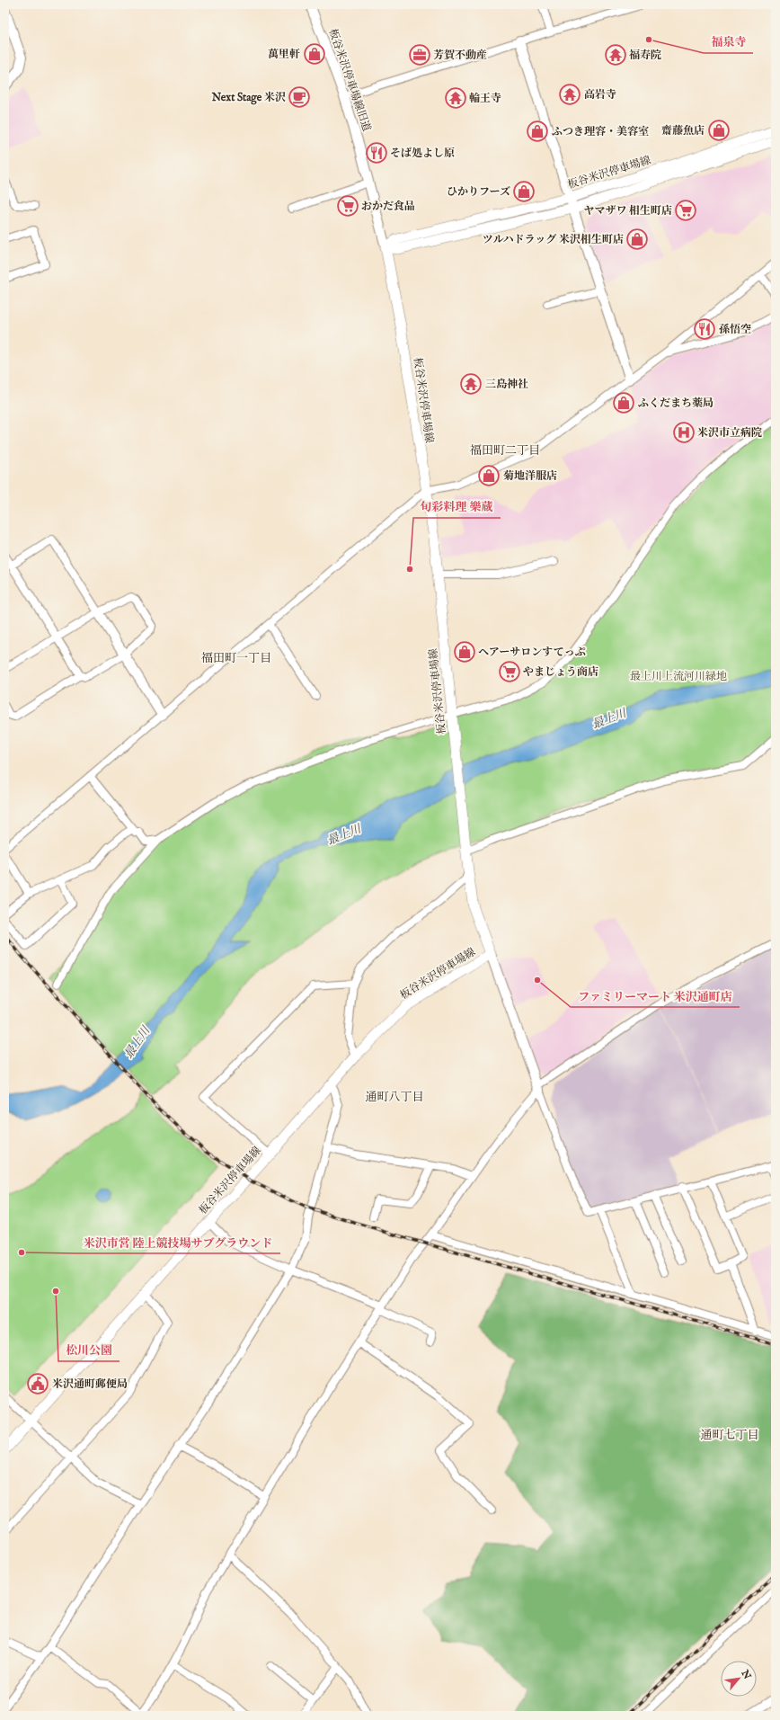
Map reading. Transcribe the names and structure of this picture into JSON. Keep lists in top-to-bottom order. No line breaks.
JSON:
{"streets":{"main road":["板谷米沢停車場線"],"street":["板谷米沢停車場線旧道"]},"crossings":[["板谷米沢停車場線旧道","板谷米沢停車場線"]],"districts":["福田町二丁目","福田町一丁目","通町八丁目","通町七丁目"],"water":["最上川"],"parks":["最上川上流河川緑地"],"places":{"other":["福泉寺","旬彩料理 樂蔵","ファミリーマート 米沢通町店","米沢市営 陸上競技場サブグラウンド","松川公園"],"shop":["萬里軒","齋藤魚店","ふつき理容・美容室","ひかりフーズ","ツルハドラッグ 米沢相生町店","ふくだまち薬局","菊地洋服店","ヘアーサロンすてっぷ"],"office":["芳賀不動産"],"temple":["福寿院","高岩寺","輪王寺","三島神社"],"cafe":["Next Stage 米沢"],"restaurant":["そば処よし原","孫悟空"],"supermarket":["おかだ食品","ヤマザワ 相生町店","やまじょう商店"],"hospital":["米沢市立病院"],"public building":["米沢通町郵便局"]},"north":"top right"}
